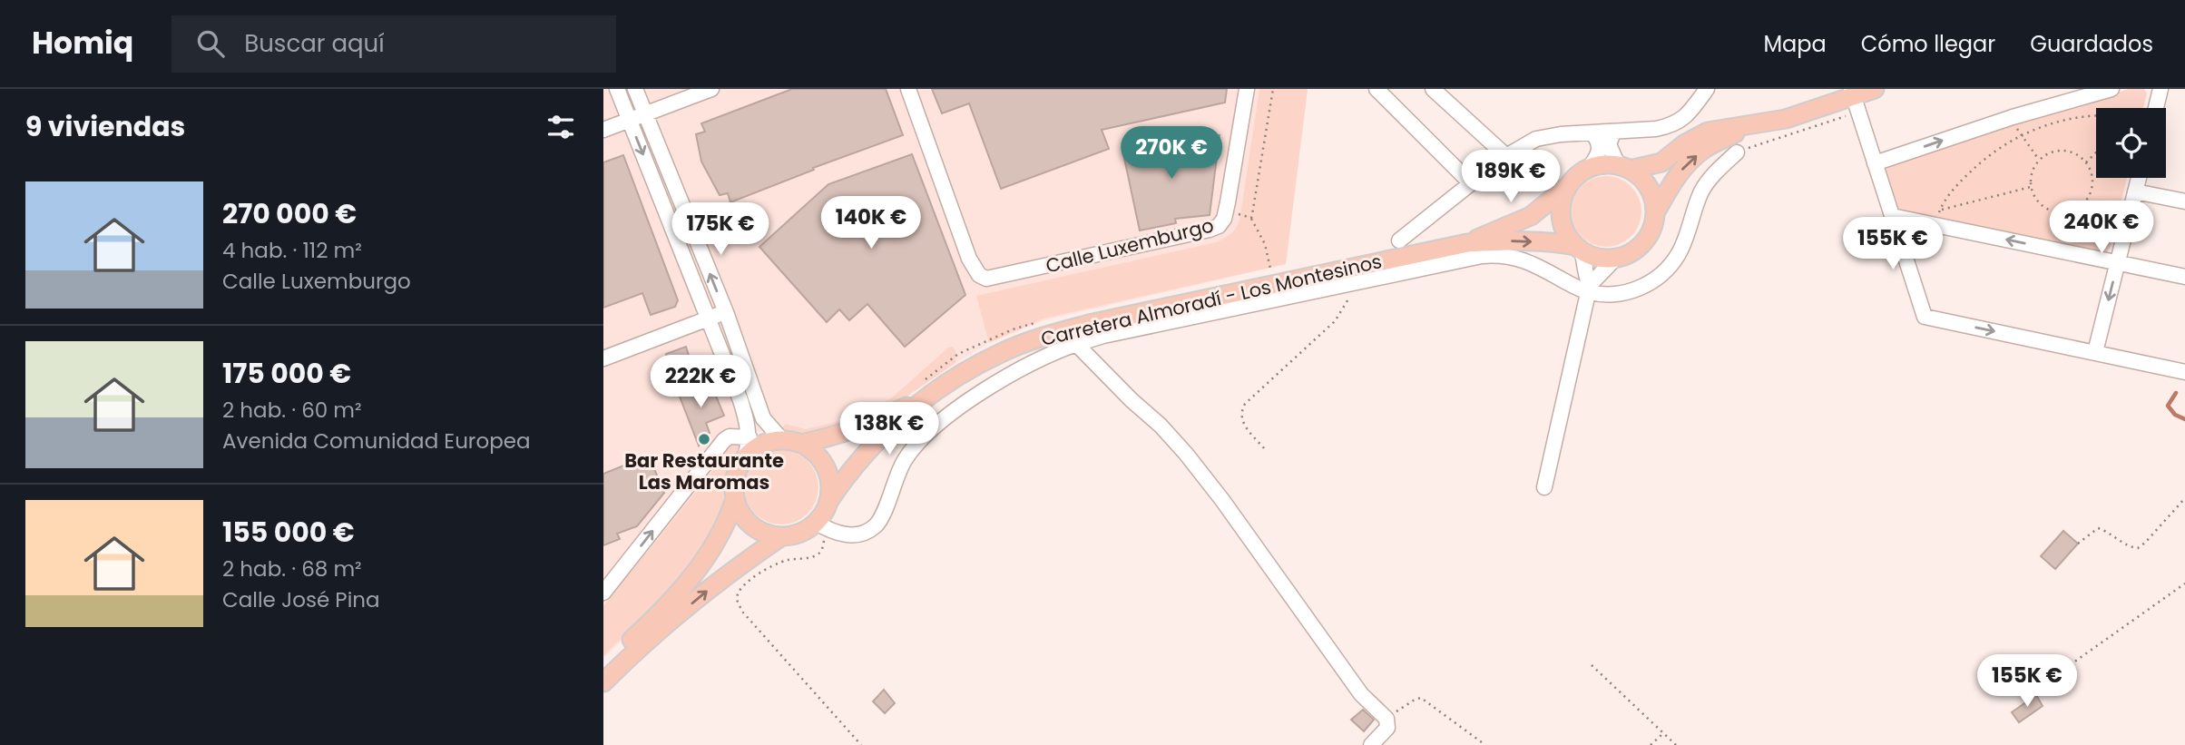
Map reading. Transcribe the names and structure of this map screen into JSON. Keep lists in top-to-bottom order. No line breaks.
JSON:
{"streets":{"main road":["Carretera Almoradí - Los Montesinos"],"street":["Calle Luxemburgo"]},"places":["Bar Restaurante Las Maromas"],"page":{"header":"Homiq","search":"Buscar aquí","nav":["Mapa","Cómo llegar","Guardados"],"heading":"9 viviendas","price":["270K €","189K €","140K €","240K €","175K €","155K €","222K €","138K €","155K €"],"list":[{"name":"270 000 €","note":"4 hab. · 112 m² · Calle Luxemburgo"},{"name":"175 000 €","note":"2 hab. · 60 m² · Avenida Comunidad Europea"},{"name":"155 000 €","note":"2 hab. · 68 m² · Calle José Pina"}]}}
